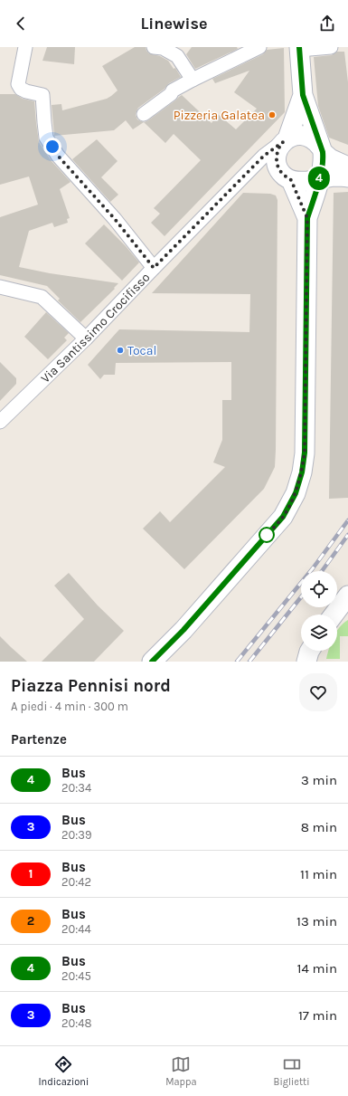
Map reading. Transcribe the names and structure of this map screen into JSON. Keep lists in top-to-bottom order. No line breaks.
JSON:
{"streets":{"street":["Via Santissimo Crocifisso"]},"places":["Pizzeria Galatea","Tocal"],"lines":["bus line 4"],"page":{"header":"Linewise","on_map":"4","heading":[["Piazza Pennisi nord","A piedi · 4 min · 300 m"],"Partenze"],"list":[{"mark":"4","name":"Bus","note":"20:34","value":"3 min"},{"mark":"3","name":"Bus","note":"20:39","value":"8 min"},{"mark":"1","name":"Bus","note":"20:42","value":"11 min"},{"mark":"2","name":"Bus","note":"20:44","value":"13 min"},{"mark":"4","name":"Bus","note":"20:45","value":"14 min"},{"mark":"3","name":"Bus","note":"20:48","value":"17 min"}],"tabs":["Indicazioni","Mappa","Biglietti"]}}
